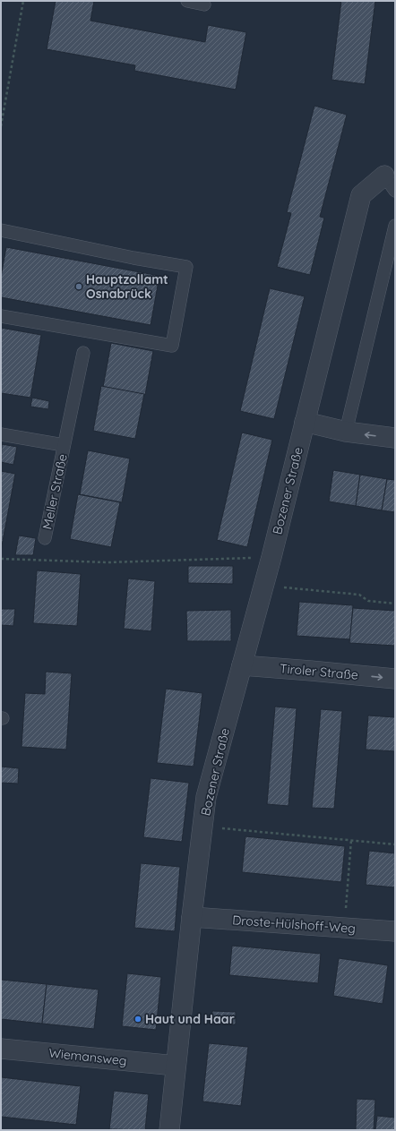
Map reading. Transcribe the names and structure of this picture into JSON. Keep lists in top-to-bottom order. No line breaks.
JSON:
{"streets":{"street":["Bozener Straße","Tiroler Straße","Droste-Hülshoff-Weg","Wiemansweg"],"lane":["Meller Straße"]},"crossings":[["Bozener Straße","Tiroler Straße"],["Bozener Straße","Droste-Hülshoff-Weg"],["Bozener Straße","Wiemansweg"]],"one_way":["Tiroler Straße"],"places":["Hauptzollamt Osnabrück","Haut und Haar"]}
